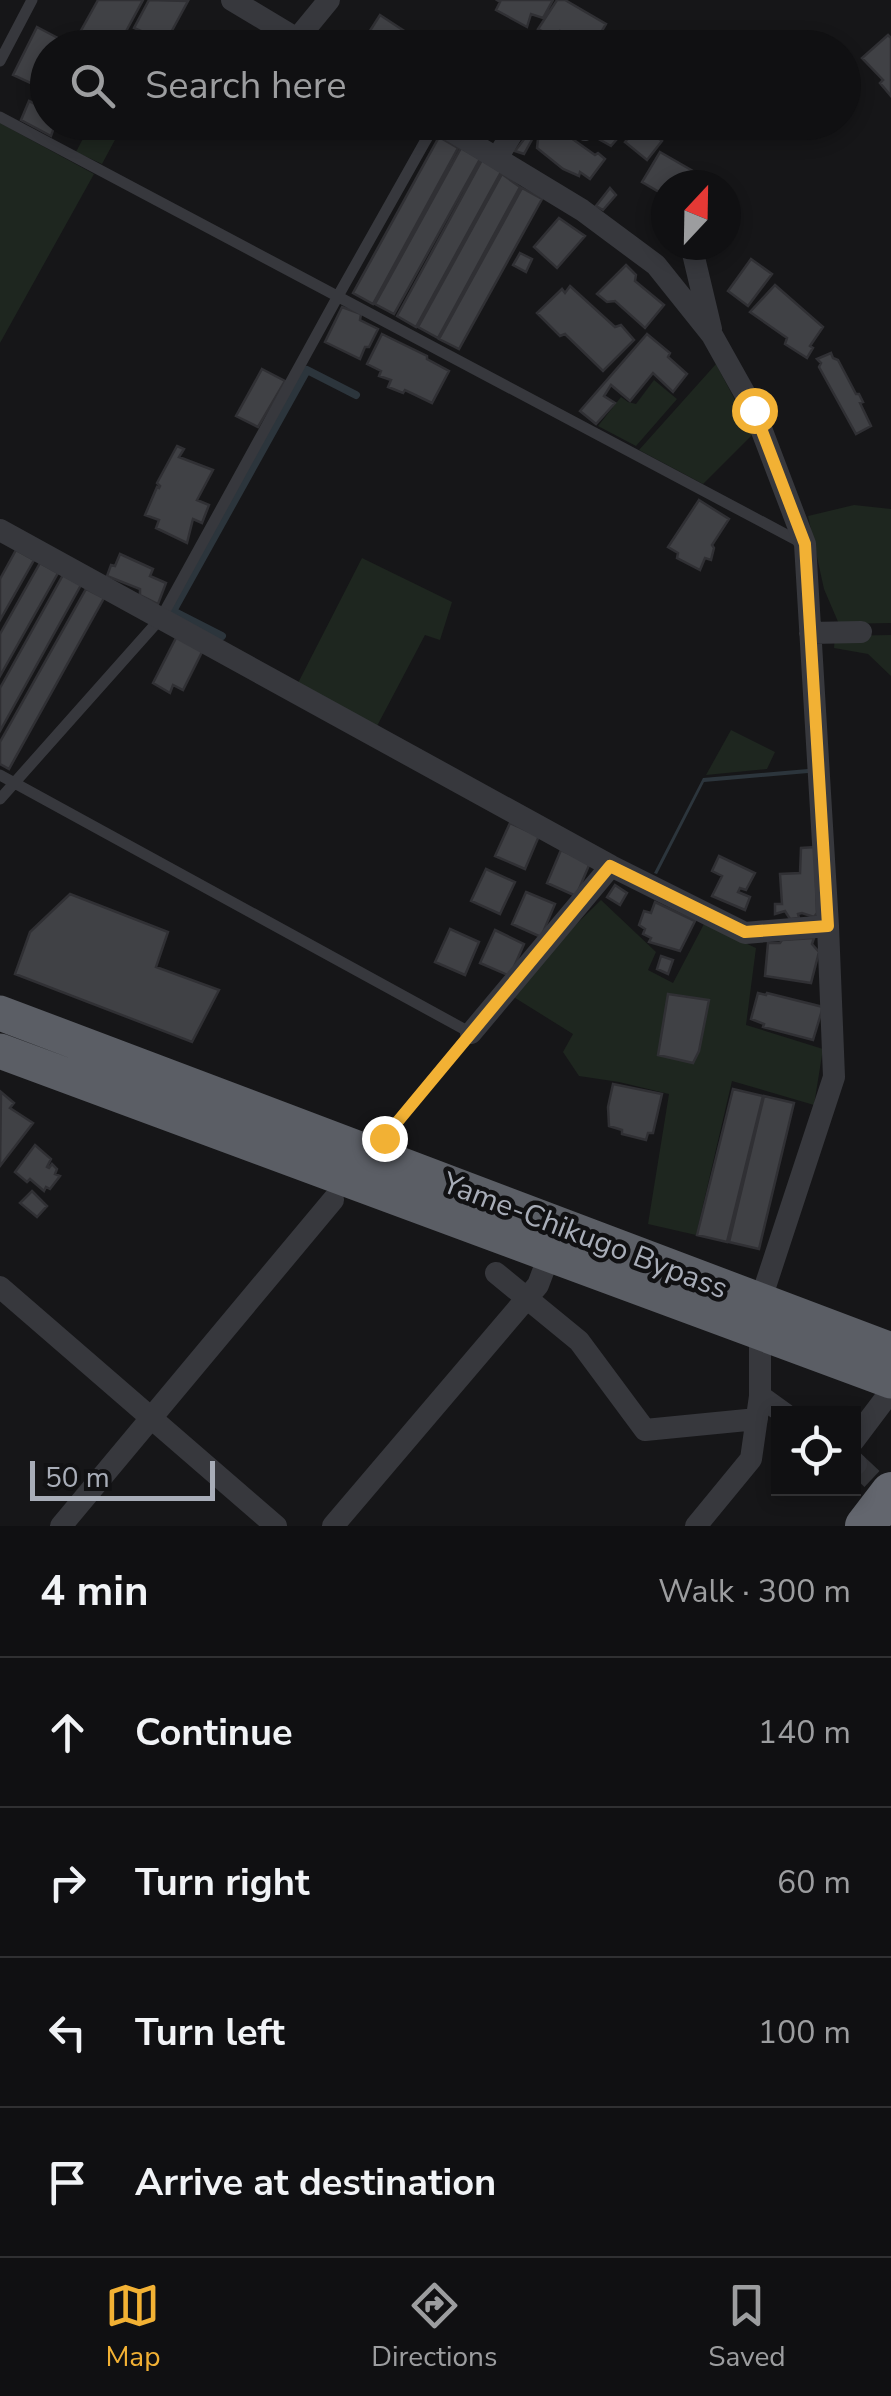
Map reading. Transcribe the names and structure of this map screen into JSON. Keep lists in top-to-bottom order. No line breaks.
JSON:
{"streets":{"highway":["Yame-Chikugo Bypass"]},"scale_bar":"50 m","north":"top","page":{"search":"Search here","scale":"50 m","heading":["4 min","Walk · 300 m"],"list":[["Continue","140 m"],["Turn right","60 m"],["Turn left","100 m"],"Arrive at destination"],"nav":["Map","Directions","Saved"]}}
